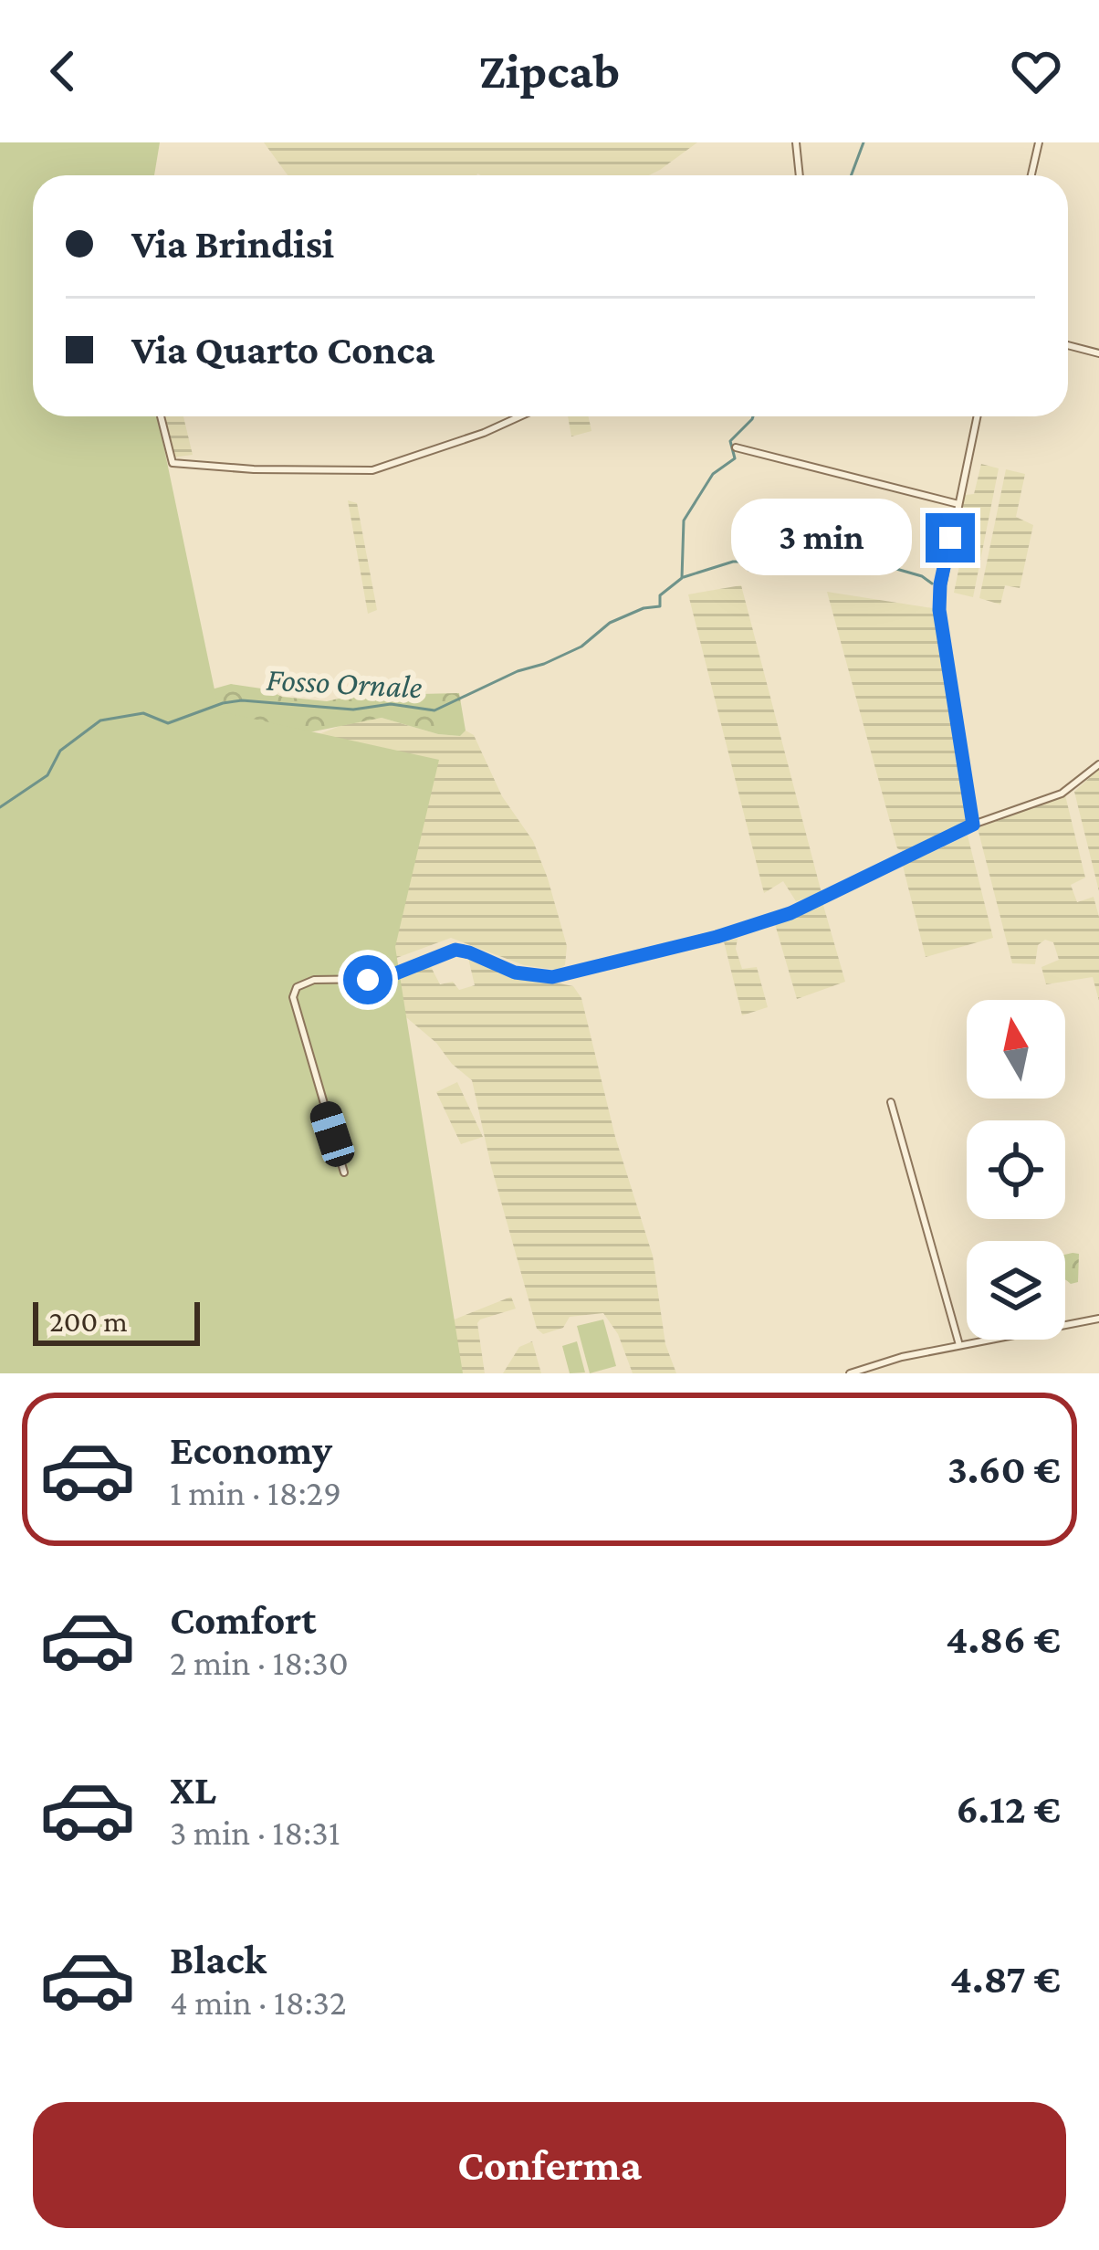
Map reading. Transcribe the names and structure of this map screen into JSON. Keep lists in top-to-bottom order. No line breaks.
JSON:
{"water":["Fosso Ornale"],"scale_bar":"200 m","north":"top","page":{"header":"Zipcab","banner":["Via Brindisi","Via Quarto Conca"],"bubble":"3 min","scale":"200 m","list":[{"name":"Economy","note":"1 min · 18:29","value":"3.60 €"},{"name":"Comfort","note":"2 min · 18:30","value":"4.86 €"},{"name":"XL","note":"3 min · 18:31","value":"6.12 €"},{"name":"Black","note":"4 min · 18:32","value":"4.87 €"}],"buttons":"Conferma"}}
